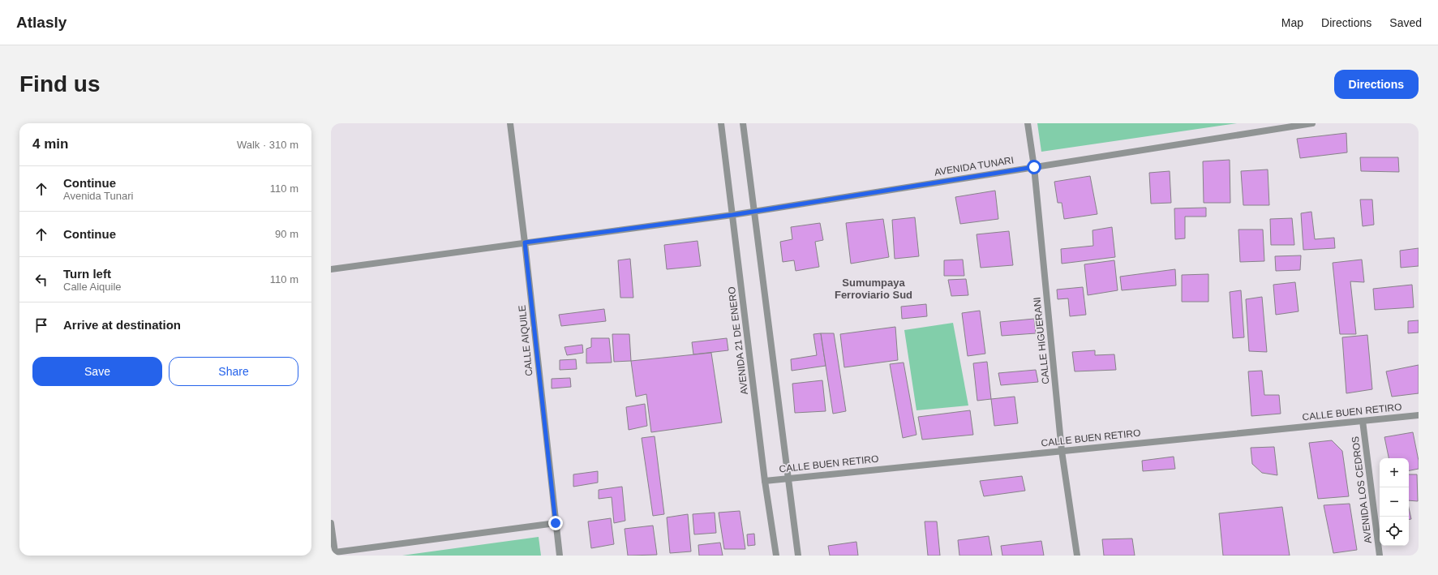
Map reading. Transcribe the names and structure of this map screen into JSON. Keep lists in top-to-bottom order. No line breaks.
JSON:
{"streets":{"street":["AVENIDA TUNARI","CALLE AIQUILE","AVENIDA 21 DE ENERO","CALLE HIGUERANI","CALLE BUEN RETIRO","AVENIDA LOS CEDROS"]},"crossings":[["AVENIDA TUNARI","CALLE AIQUILE"],["AVENIDA TUNARI","AVENIDA 21 DE ENERO"],["AVENIDA TUNARI","CALLE HIGUERANI"],["AVENIDA 21 DE ENERO","CALLE BUEN RETIRO"],["CALLE HIGUERANI","CALLE BUEN RETIRO"],["CALLE BUEN RETIRO","AVENIDA LOS CEDROS"]],"districts":["Sumumpaya Ferroviario Sud"],"page":{"header":"Atlasly","nav":["Map","Directions","Saved"],"buttons":["Directions",["Save","Share"]],"title":"Find us","heading":["4 min","Walk · 310 m"],"list":[["Continue","Avenida Tunari","110 m"],["Continue","90 m"],["Turn left","Calle Aiquile","110 m"],"Arrive at destination"],"map_buttons":["+","−"]}}
